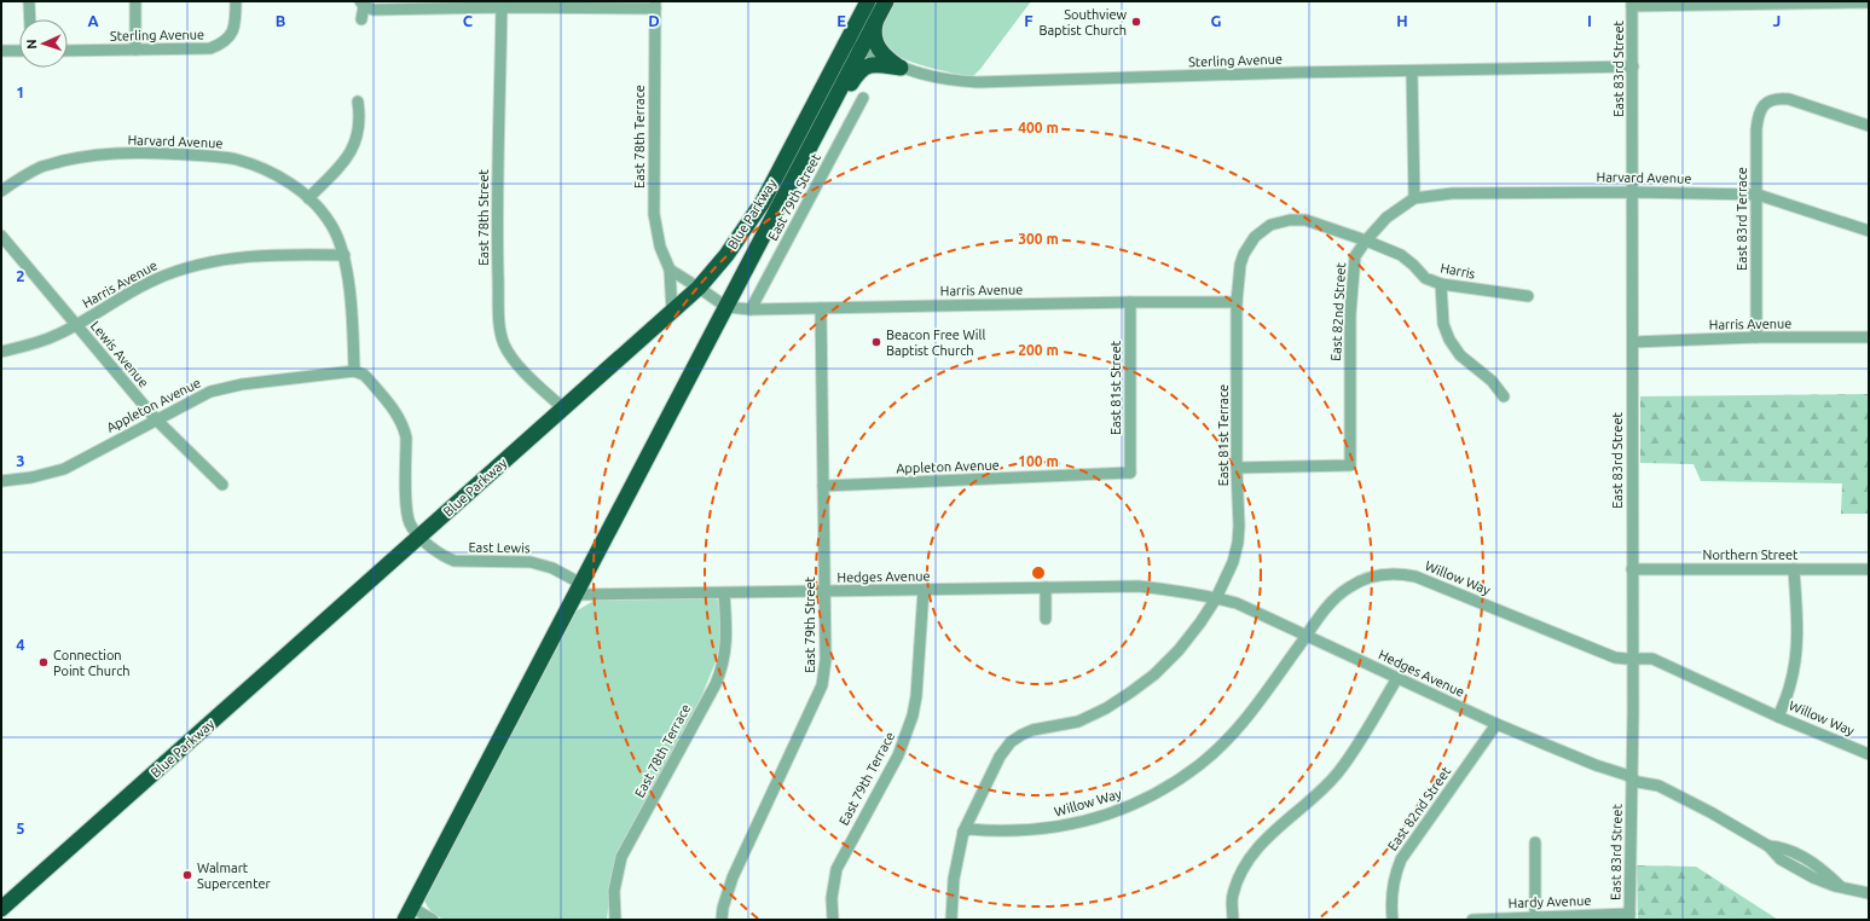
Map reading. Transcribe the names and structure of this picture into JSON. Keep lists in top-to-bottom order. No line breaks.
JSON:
{"streets":{"highway":["Blue Parkway"],"street":["Sterling Avenue","East 83rd Street","East 78th Terrace","Harvard Avenue","East 79th Street","East 78th Street","East 83rd Terrace","Harris","Harris Avenue","East 82nd Street","Lewis Avenue","East 81st Street","Appleton Avenue","East 81st Terrace","East Lewis","Northern Street","Hedges Avenue","Willow Way","East 79th Terrace","Hardy Avenue"]},"crossings":[["Sterling Avenue","East 83rd Street"],["Sterling Avenue","Blue Parkway"],["East 83rd Street","Harvard Avenue"],["East 83rd Street","Harris Avenue"],["East 83rd Street","Northern Street"],["East 83rd Street","Hedges Avenue"],["East 83rd Street","Willow Way"],["East 83rd Street","Hardy Avenue"],["East 78th Terrace","Blue Parkway"],["East 78th Terrace","Hedges Avenue"],["Harvard Avenue","East 83rd Terrace"],["Harvard Avenue","Harris Avenue"],["Harvard Avenue","East 82nd Street"],["Harvard Avenue","Appleton Avenue"],["Harvard Avenue","East Lewis"],["East 79th Street","Harris Avenue"],["East 79th Street","Appleton Avenue"],["East 79th Street","Hedges Avenue"],["Blue Parkway","East 78th Street"],["Blue Parkway","Harris Avenue"],["Blue Parkway","East Lewis"],["Blue Parkway","Hedges Avenue"],["East 83rd Terrace","Harris Avenue"],["Harris","East 82nd Street"],["Harris","East 81st Terrace"],["Harris Avenue","Lewis Avenue"],["Harris Avenue","East 81st Street"],["Harris Avenue","East 81st Terrace"],["East 82nd Street","East 81st Terrace"],["East 82nd Street","Hedges Avenue"],["Lewis Avenue","Appleton Avenue"],["East 81st Street","Appleton Avenue"],["Appleton Avenue","East Lewis"],["East 81st Terrace","Hedges Avenue"],["East 81st Terrace","Willow Way"],["East Lewis","Hedges Avenue"],["Hedges Avenue","Willow Way"],["Hedges Avenue","East 79th Terrace"]],"places":["Southview Baptist Church","Beacon Free Will Baptist Church","Connection Point Church","Walmart Supercenter"],"north":"left","grid":{"columns":["A","B","C","D","E","F","G","H","I","J"],"rows":["1","2","3","4","5"]},"rings":["400 m","300 m","200 m","100 m"]}
